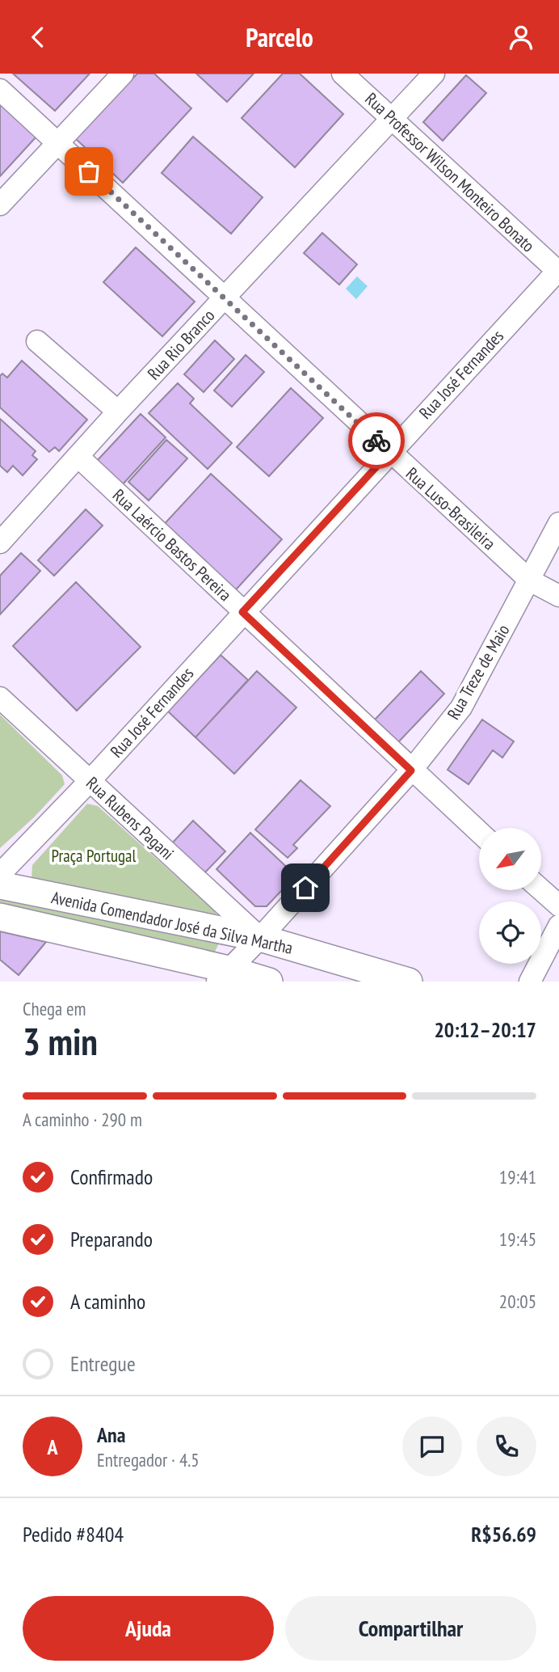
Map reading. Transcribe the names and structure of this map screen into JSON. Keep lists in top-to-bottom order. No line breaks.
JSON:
{"streets":{"main road":["Avenida Comendador José da Silva Martha"],"street":["Rua Professor Wilson Monteiro Bonato","Rua Rio Branco","Rua José Fernandes","Rua Luso-Brasileira","Rua Laércio Bastos Pereira","Rua Treze de Maio","Rua Rubens Pagani"]},"crossings":[["Rua Professor Wilson Monteiro Bonato","Rua Rio Branco"],["Rua Professor Wilson Monteiro Bonato","Rua José Fernandes"],["Rua Rio Branco","Rua Luso-Brasileira"],["Rua Rio Branco","Rua Laércio Bastos Pereira"],["Rua José Fernandes","Rua Luso-Brasileira"],["Rua José Fernandes","Rua Laércio Bastos Pereira"],["Rua José Fernandes","Rua Rubens Pagani"],["Rua Luso-Brasileira","Rua Treze de Maio"],["Rua Laércio Bastos Pereira","Rua Treze de Maio"],["Rua Treze de Maio","Rua Rubens Pagani"],["Rua Treze de Maio","Avenida Comendador José da Silva Martha"],["Rua Rubens Pagani","Avenida Comendador José da Silva Martha"]],"parks":["Praça Portugal"],"north":"bottom left","page":{"header":"Parcelo","heading":["3 min","Chega em","20:12–20:17"],"panel":["Ana","Entregador · 4.5","Pedido #8404","R$56.69"],"bar":"A caminho · 290 m","list":[["Confirmado","19:41"],["Preparando","19:45"],["A caminho","20:05"],"Entregue"],"round":"A","buttons":["Ajuda","Compartilhar"]}}
